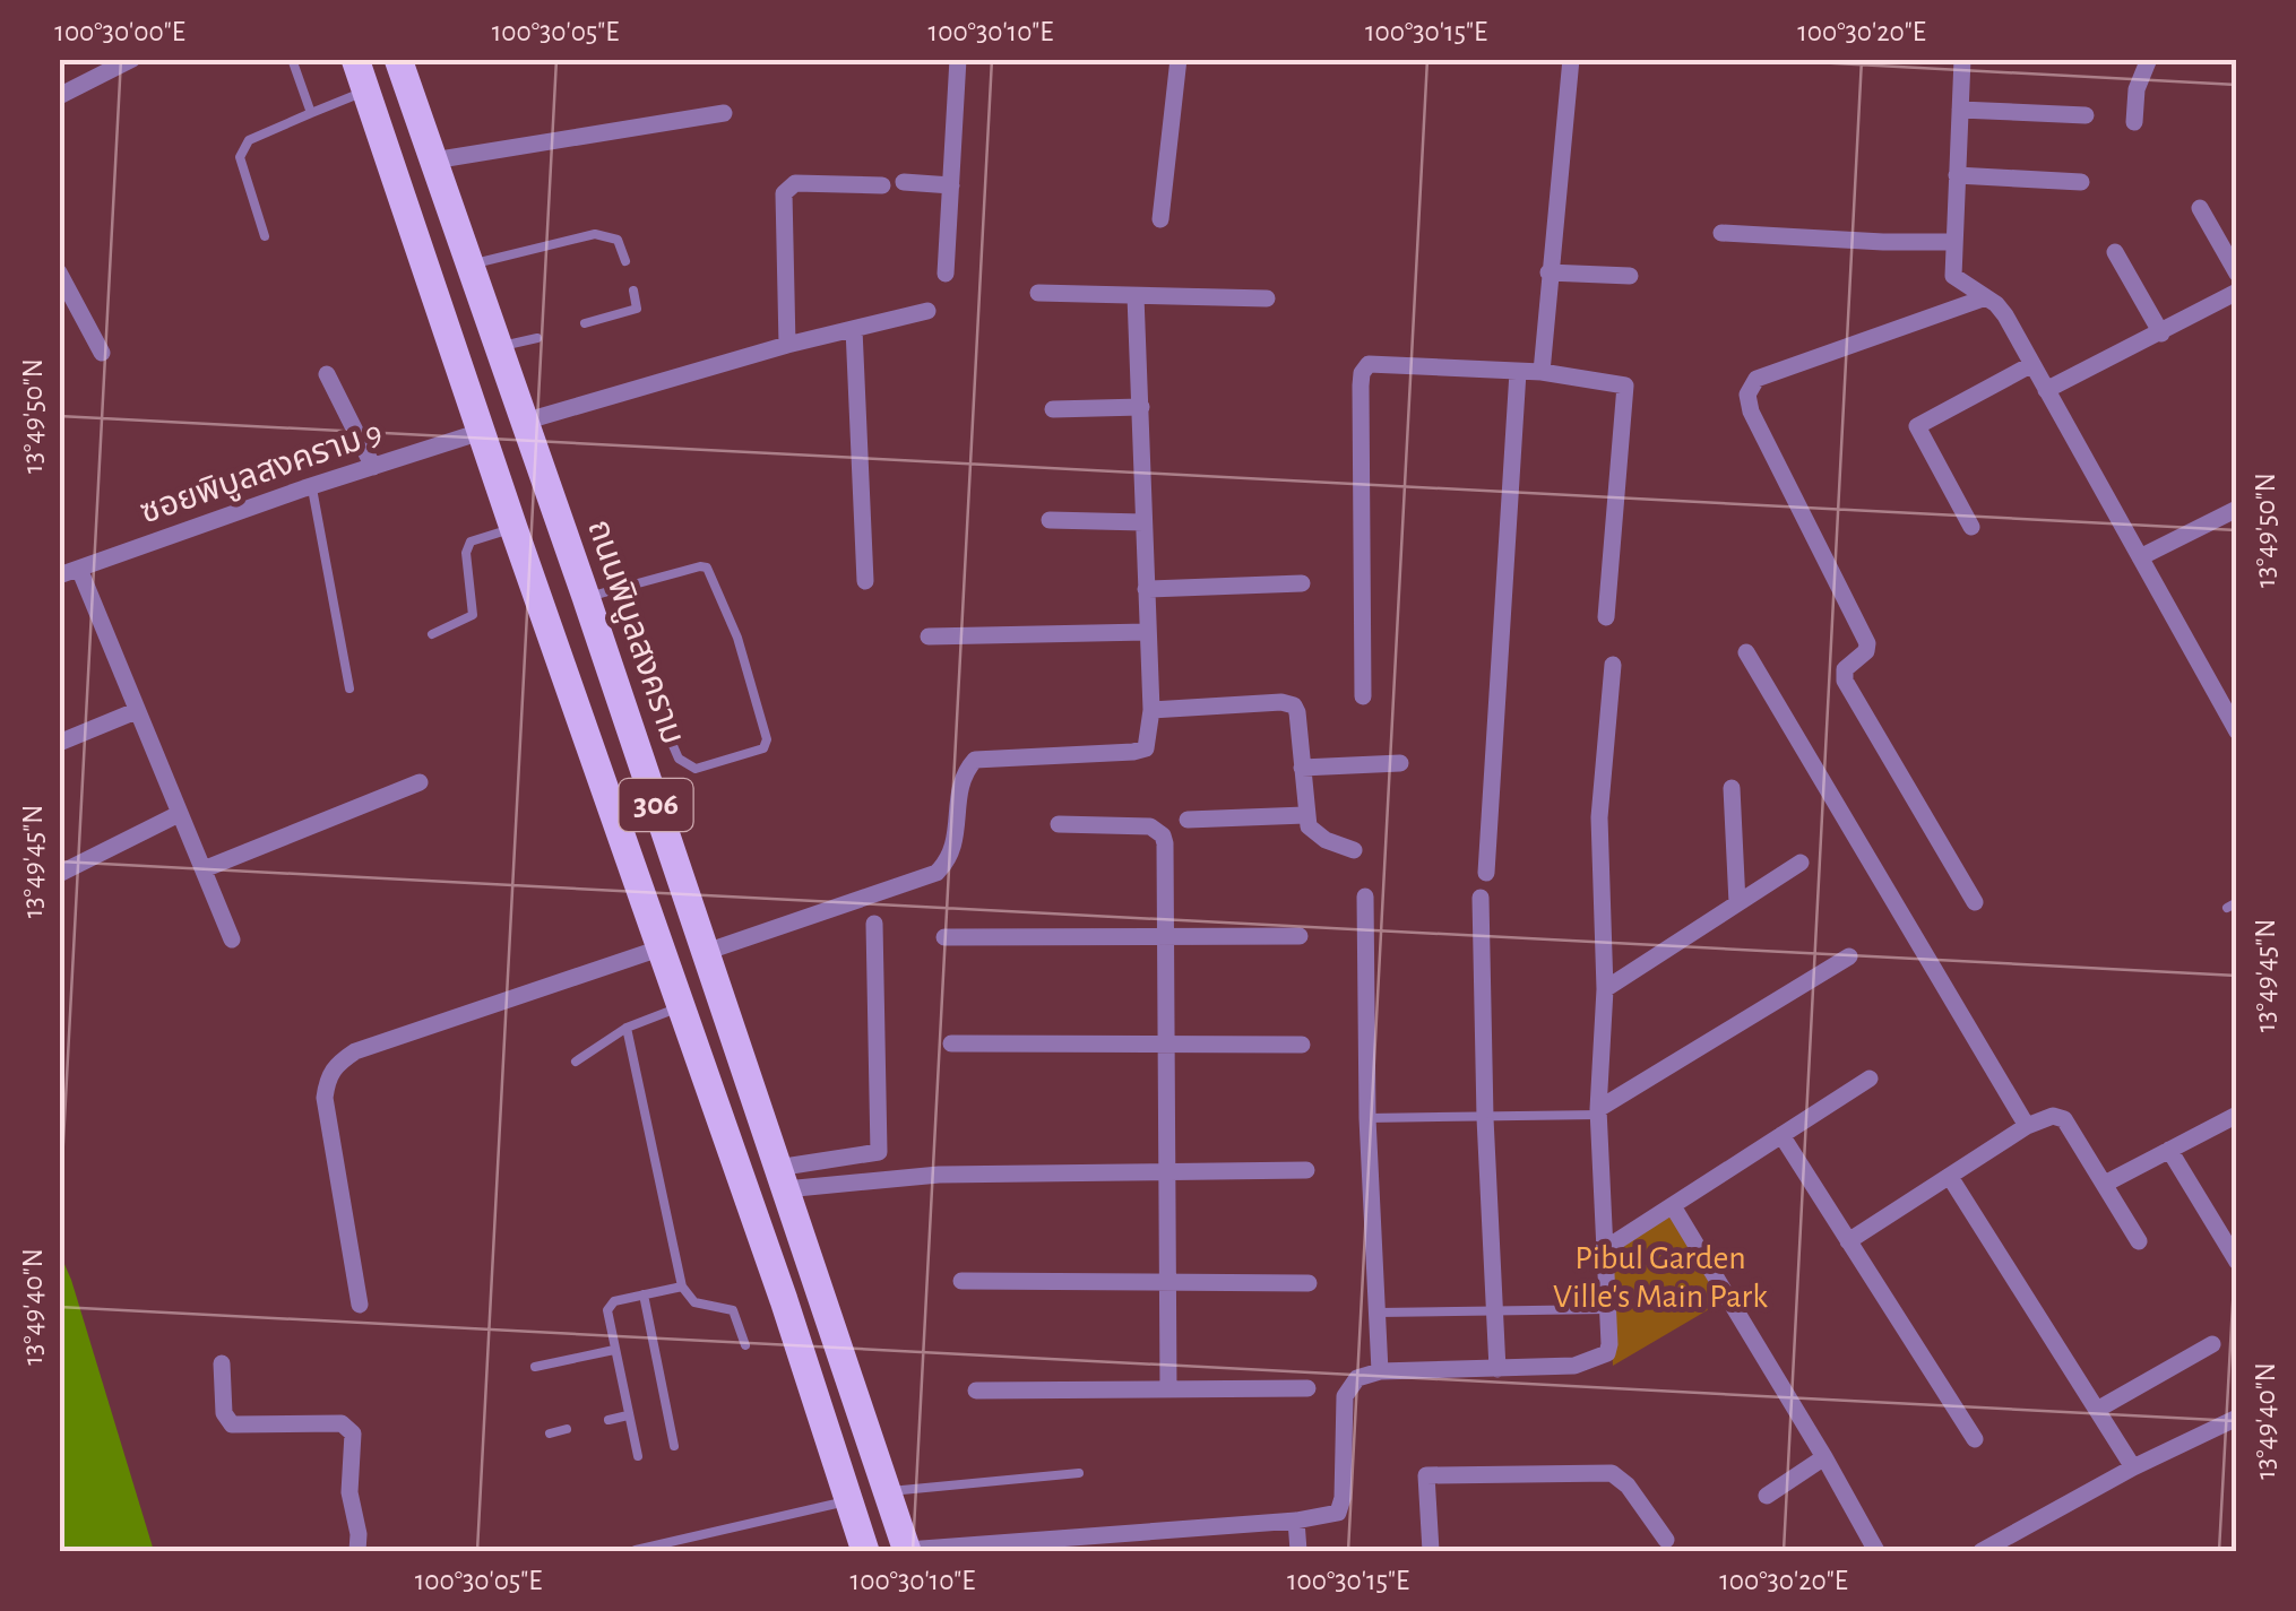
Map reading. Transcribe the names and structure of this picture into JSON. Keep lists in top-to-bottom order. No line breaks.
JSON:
{"streets":{"main road":["ถนนพิบูลสงคราม","306"],"street":["ซอยพิบูลสงคราม 9"]},"crossings":[["ซอยพิบูลสงคราม 9","306"]],"parks":["Pibul Garden Ville's Main Park"],"coordinates":["100°30'00\"E","100°30'05\"E","100°30'10\"E","100°30'15\"E","100°30'20\"E","13°49'50\"N","13°49'45\"N","13°49'40\"N"]}
